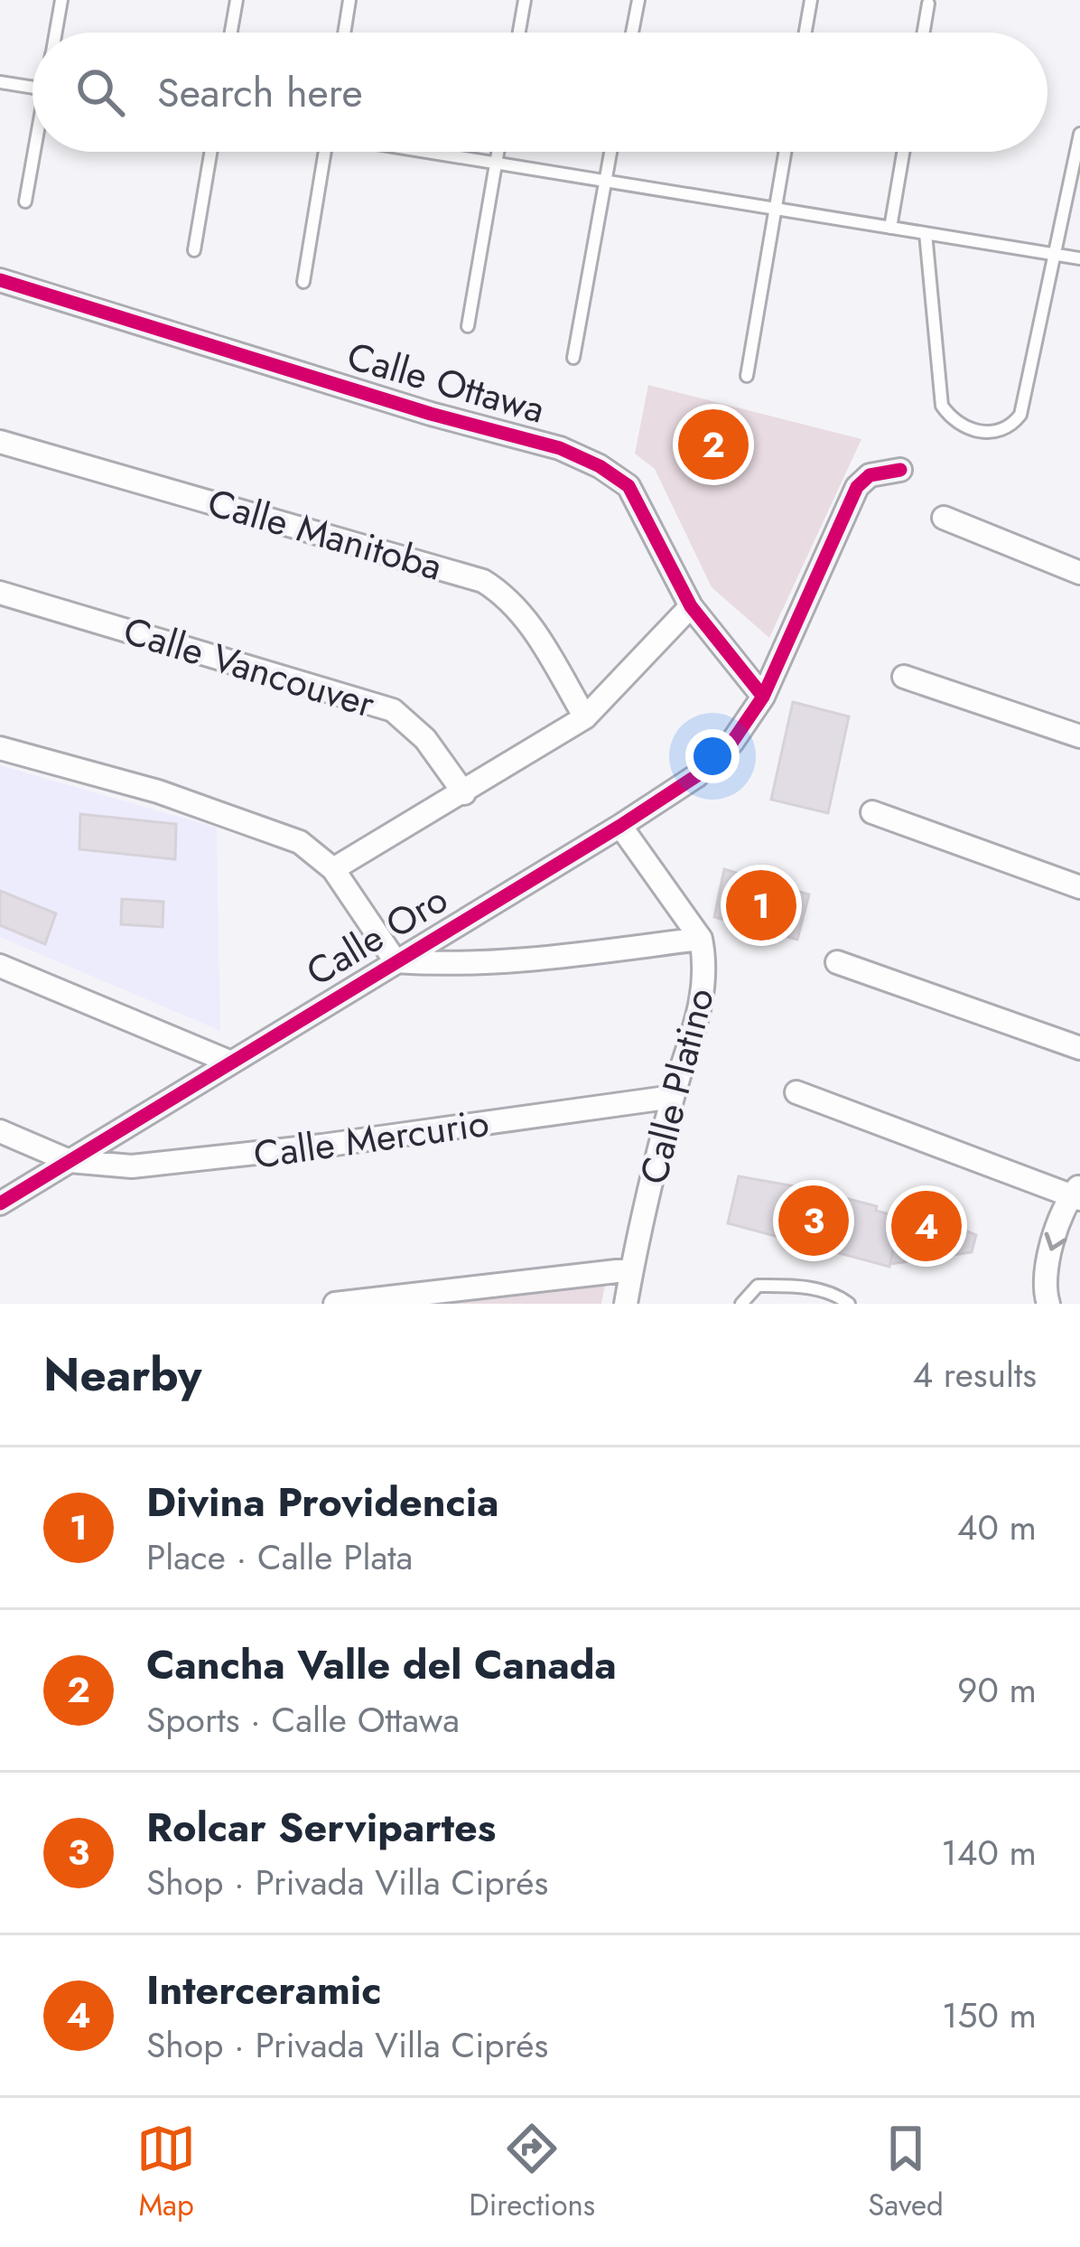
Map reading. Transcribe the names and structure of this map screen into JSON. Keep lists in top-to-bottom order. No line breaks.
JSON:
{"streets":{"street":["Calle Ottawa","Calle Manitoba","Calle Vancouver","Calle Oro","Calle Platino","Calle Mercurio"]},"crossings":[["Calle Ottawa","Calle Oro"],["Calle Oro","Calle Platino"],["Calle Oro","Calle Mercurio"],["Calle Platino","Calle Mercurio"]],"page":{"search":"Search here","pins":["2","1","3","4"],"heading":["Nearby","4 results"],"list":[{"mark":"1","name":"Divina Providencia","note":"Place · Calle Plata","value":"40 m"},{"mark":"2","name":"Cancha Valle del Canada","note":"Sports · Calle Ottawa","value":"90 m"},{"mark":"3","name":"Rolcar Servipartes","note":"Shop · Privada Villa Ciprés","value":"140 m"},{"mark":"4","name":"Interceramic","note":"Shop · Privada Villa Ciprés","value":"150 m"}],"nav":["Map","Directions","Saved"]}}
